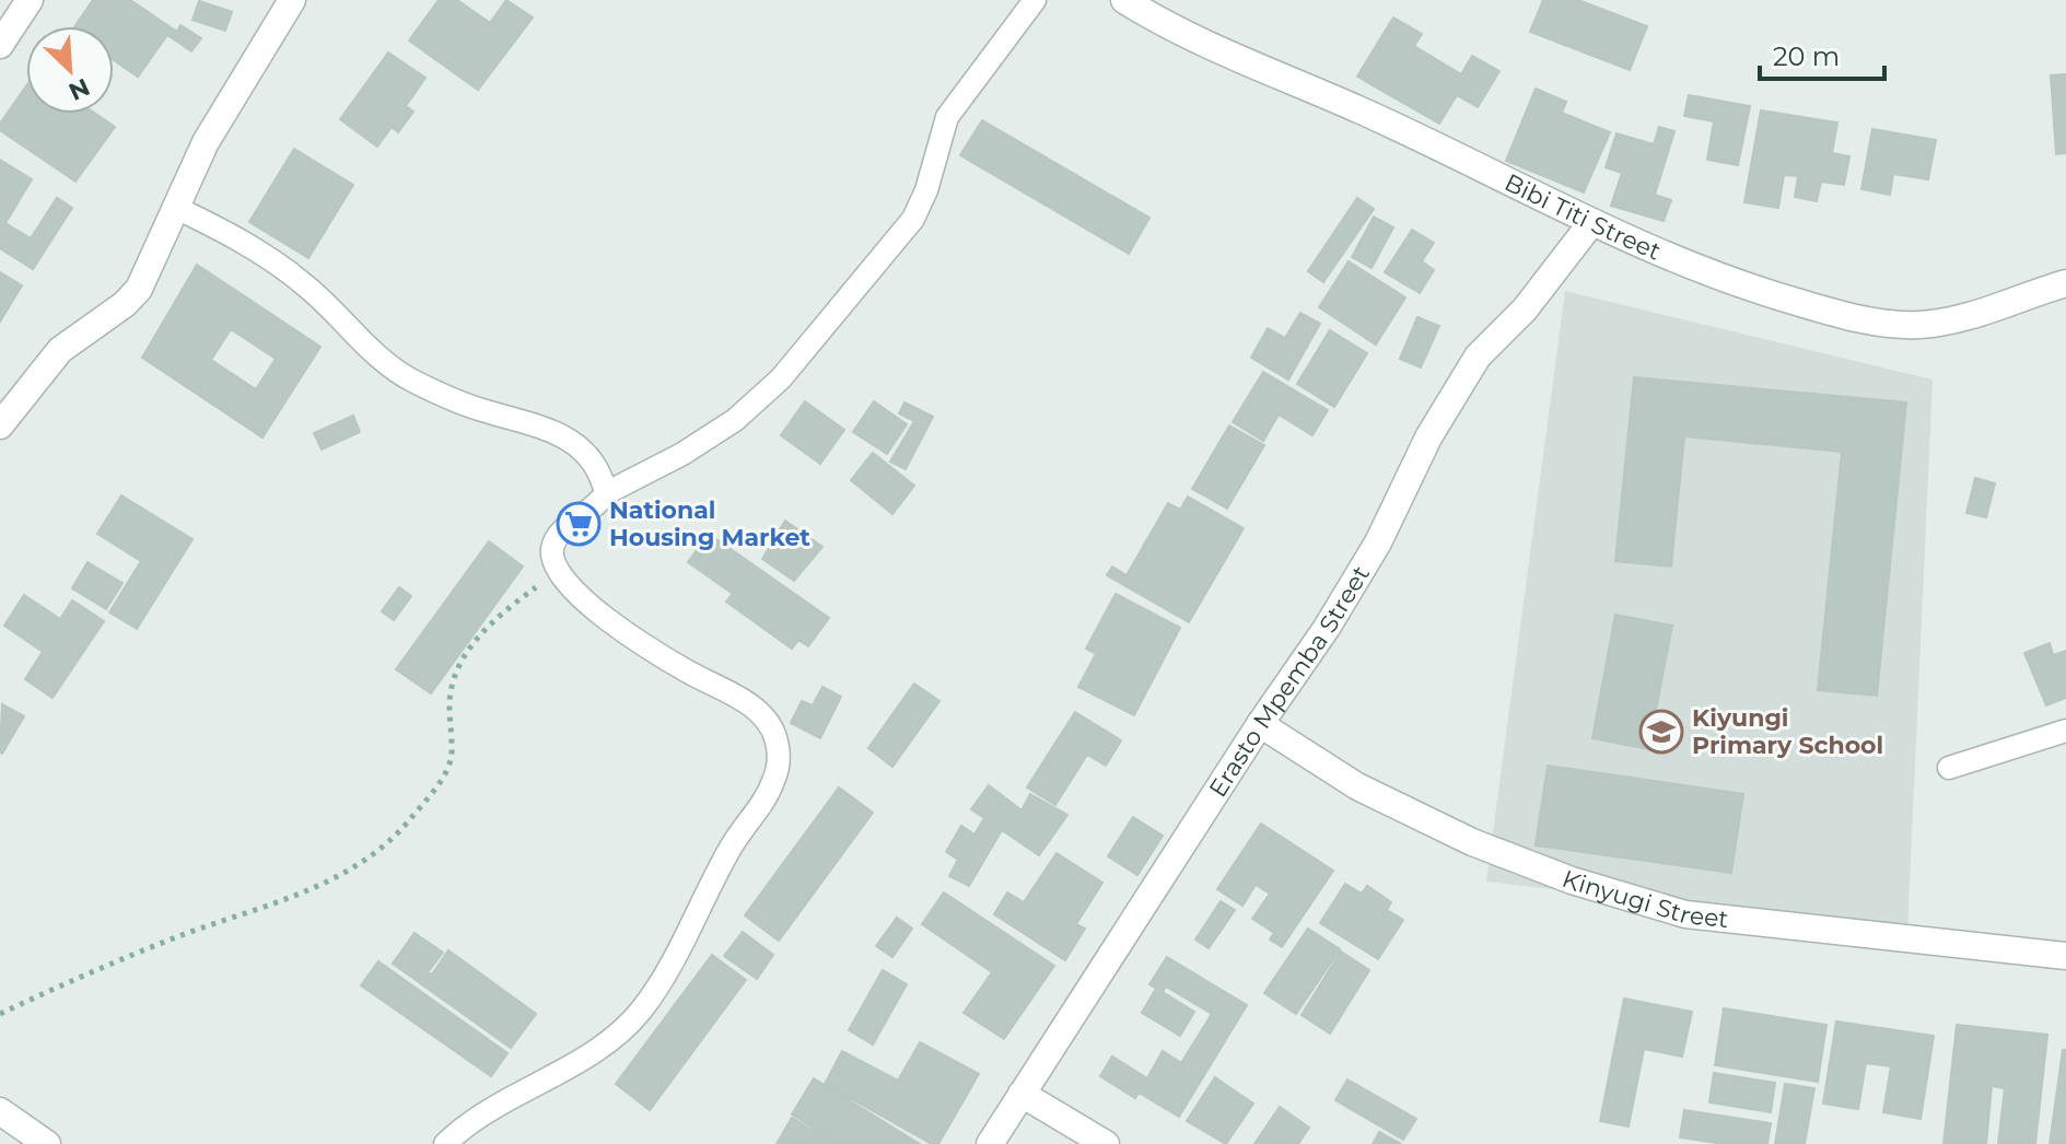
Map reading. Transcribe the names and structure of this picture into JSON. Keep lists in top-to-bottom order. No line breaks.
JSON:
{"streets":{"street":["Bibi Titi Street","Erasto Mpemba Street","Kinyugi Street"]},"crossings":[["Bibi Titi Street","Erasto Mpemba Street"],["Erasto Mpemba Street","Kinyugi Street"]],"places":{"supermarket":["National Housing Market"],"school or university":["Kiyungi Primary School"]},"scale_bar":"20 m","north":"bottom right"}
